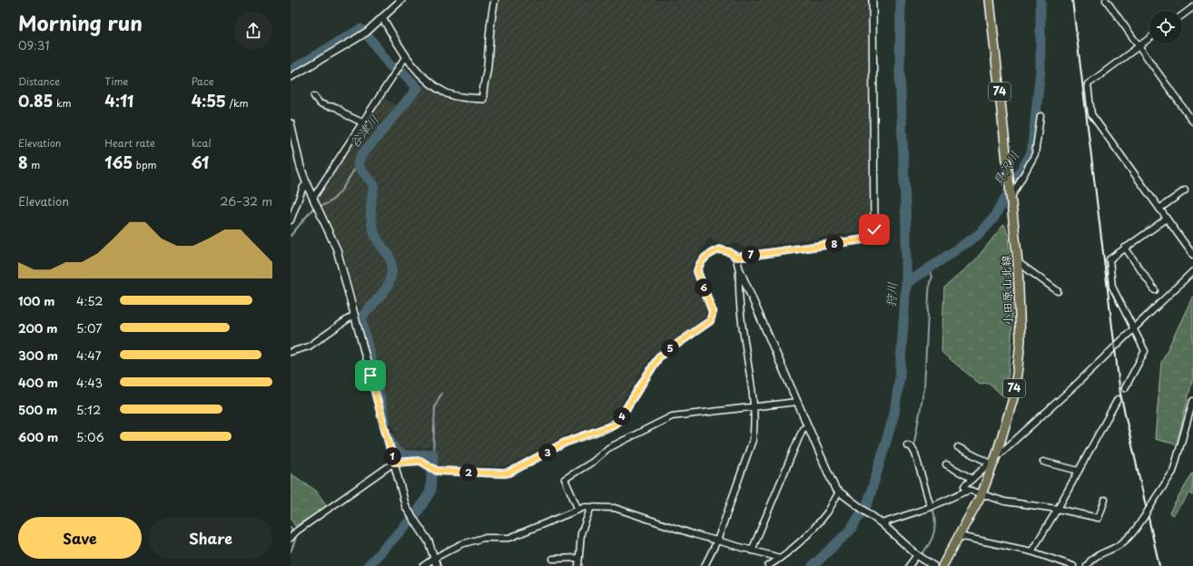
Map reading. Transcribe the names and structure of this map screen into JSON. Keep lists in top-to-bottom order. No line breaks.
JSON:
{"streets":{"main road":["74","小田原山北線"]},"water":["谷津川","貝沢川","狩川"],"page":{"heading":["Morning run","09:31"],"stats":[["Distance","0.85 km"],["Time","4:11"],["Pace","4:55 /km"],["Elevation","8 m"],["Heart rate","165 bpm"],["kcal","61"]],"chart":["Elevation","26–32 m"],"pins":["8","7","6","5","4","3","1","2"],"list":[{"name":"100 m","note":"4:52"},{"name":"200 m","note":"5:07"},{"name":"300 m","note":"4:47"},{"name":"400 m","note":"4:43"},{"name":"500 m","note":"5:12"},{"name":"600 m","note":"5:06"}],"buttons":["Save","Share"]}}
